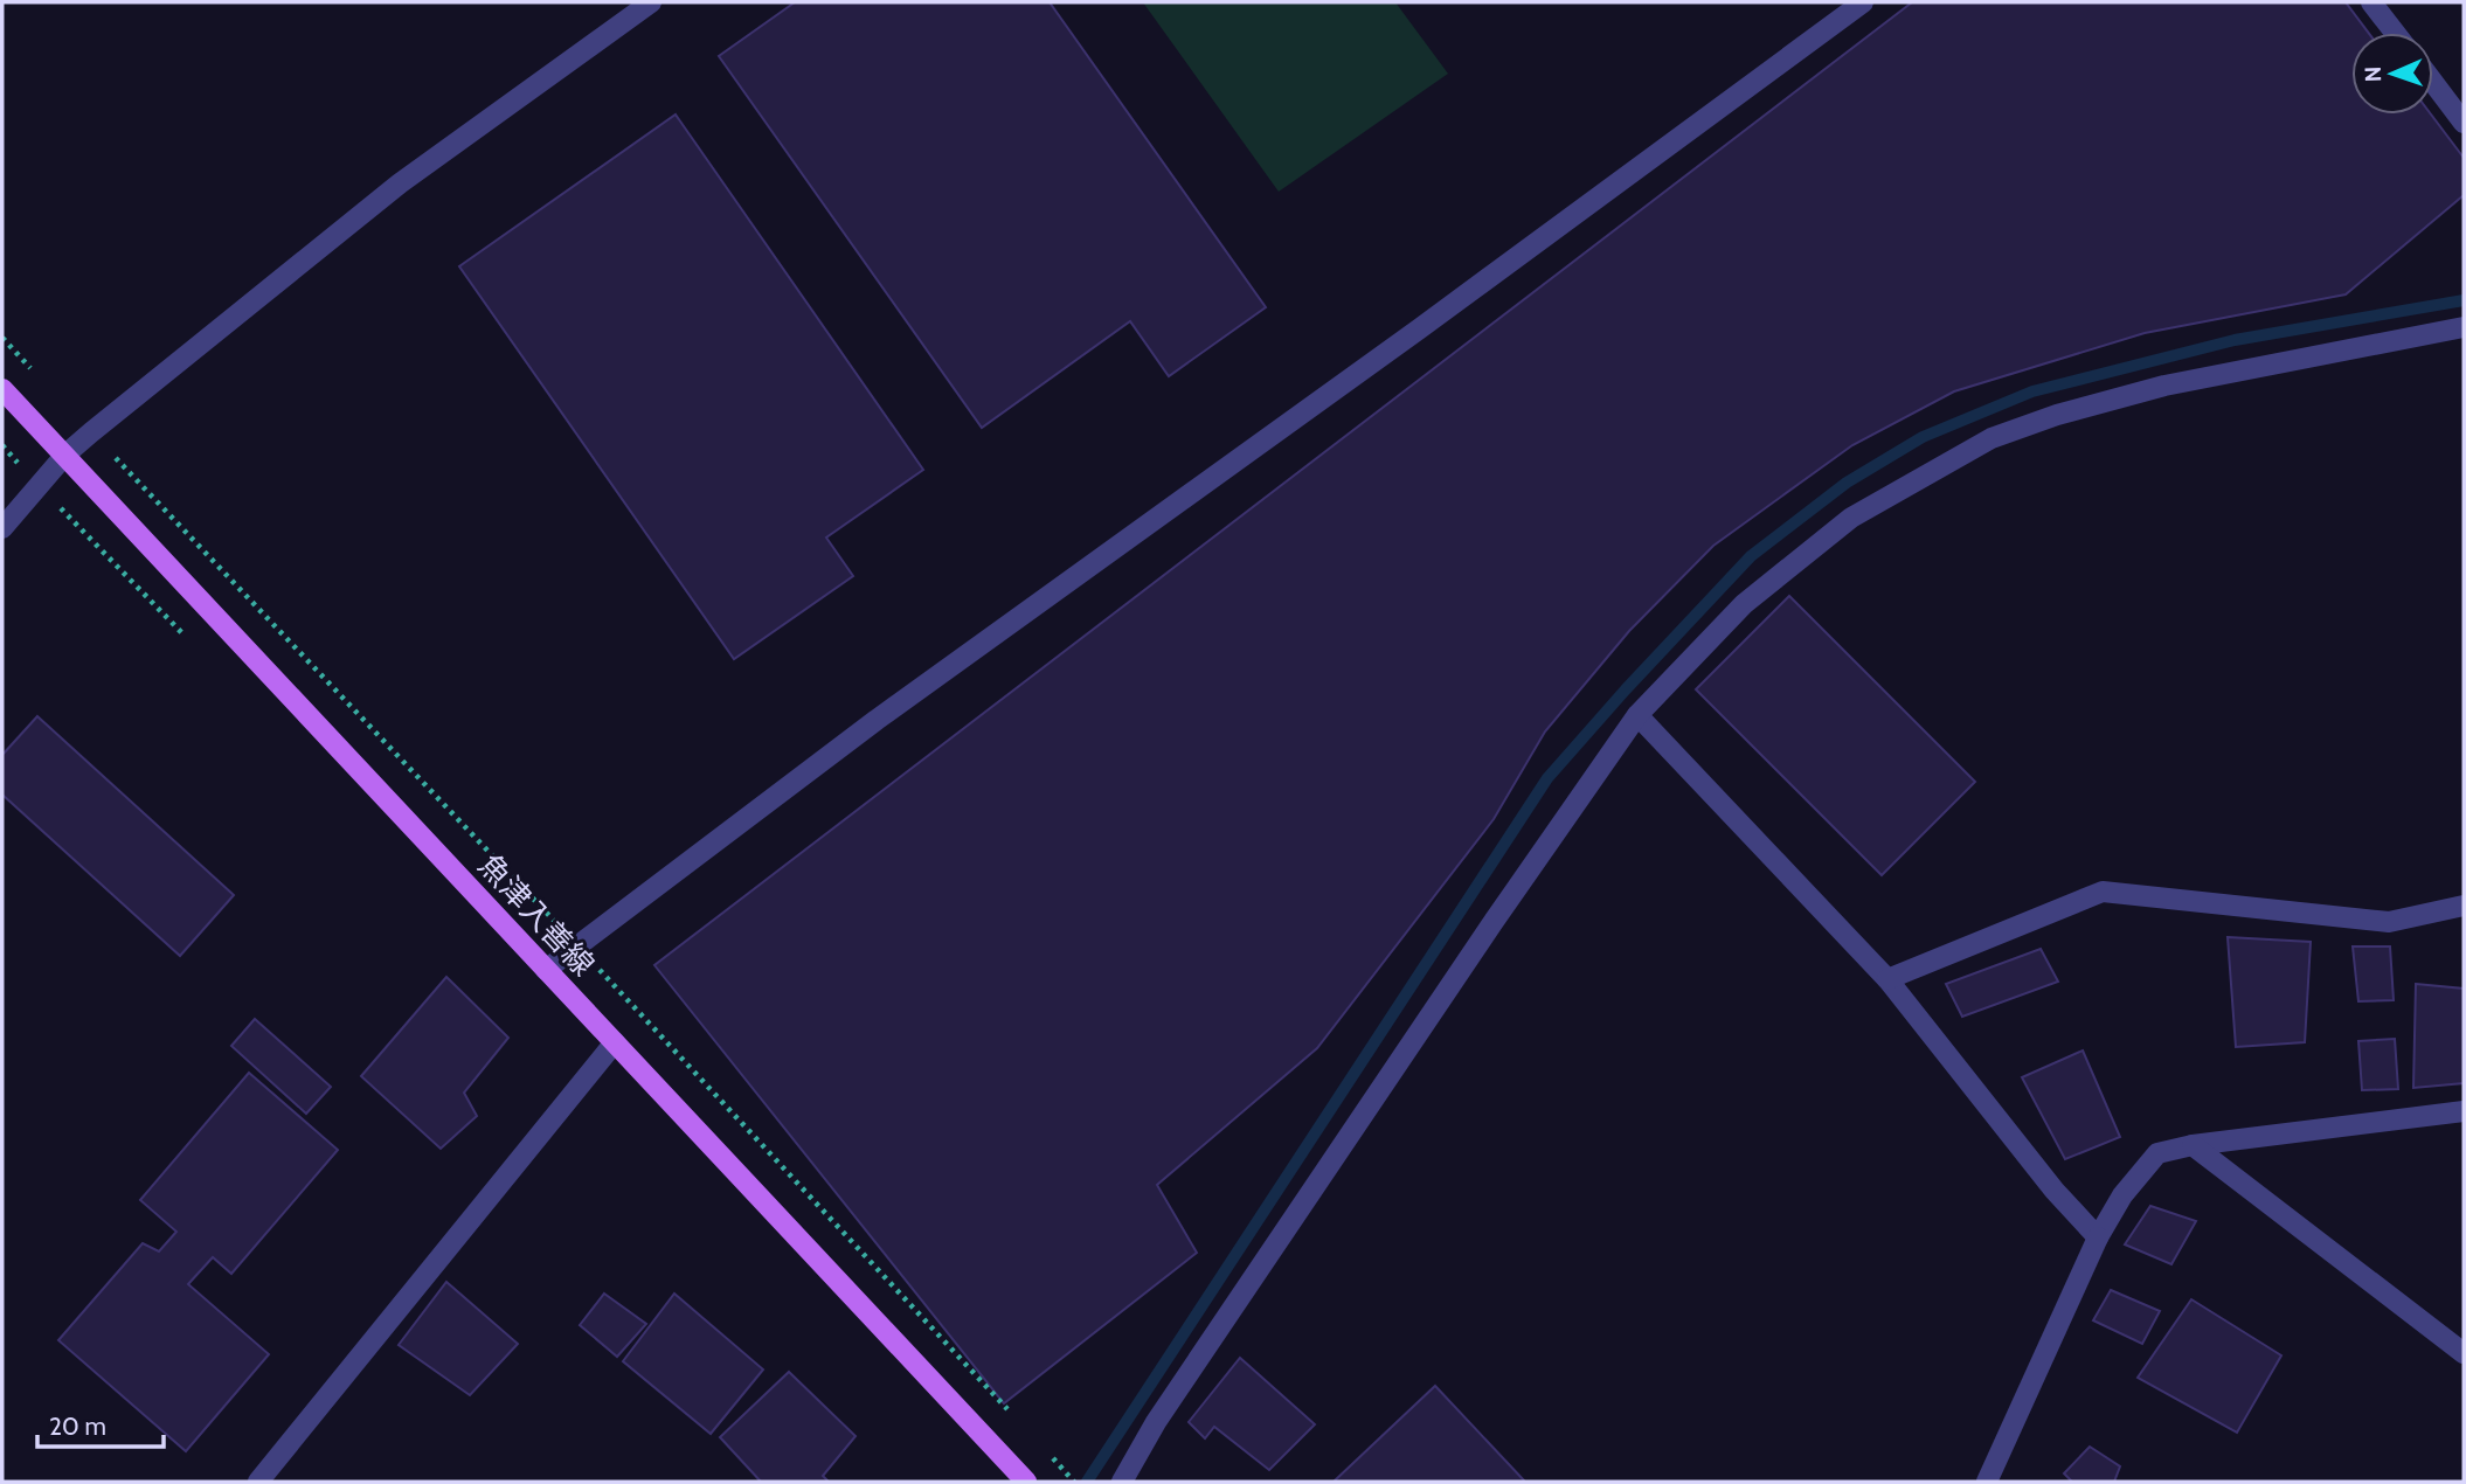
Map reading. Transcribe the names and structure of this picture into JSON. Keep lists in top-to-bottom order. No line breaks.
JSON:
{"streets":{"main road":["魚津入善線"]},"scale_bar":"20 m","north":"left"}
